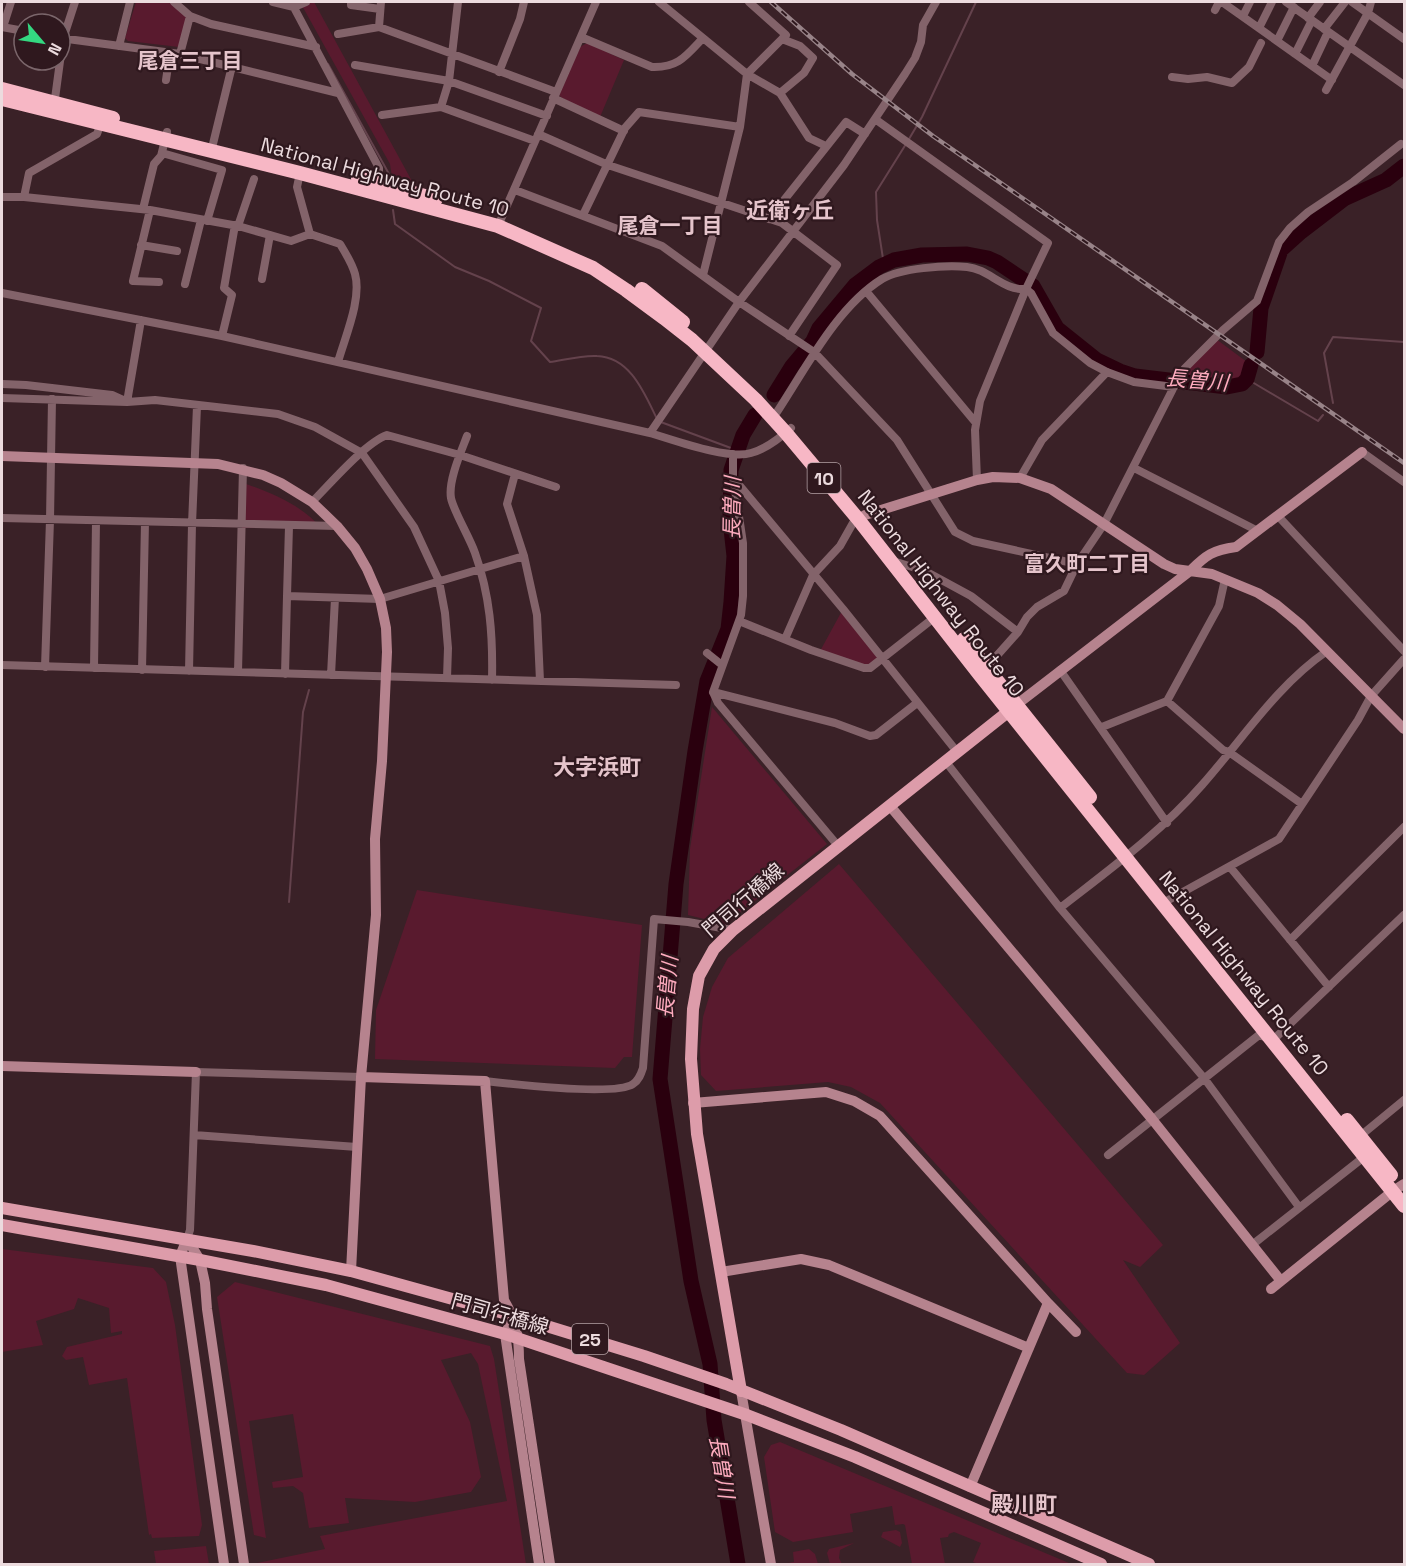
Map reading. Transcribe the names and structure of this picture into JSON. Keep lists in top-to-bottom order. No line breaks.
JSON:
{"streets":{"highway":["National Highway Route 10","10"],"main road":["門司行橋線","25"]},"crossings":[["National Highway Route 10","門司行橋線"]],"districts":["尾倉三丁目","近衛ヶ丘","尾倉一丁目","富久町二丁目","大字浜町","殿川町"],"water":["長曽川"],"north":"bottom right"}
